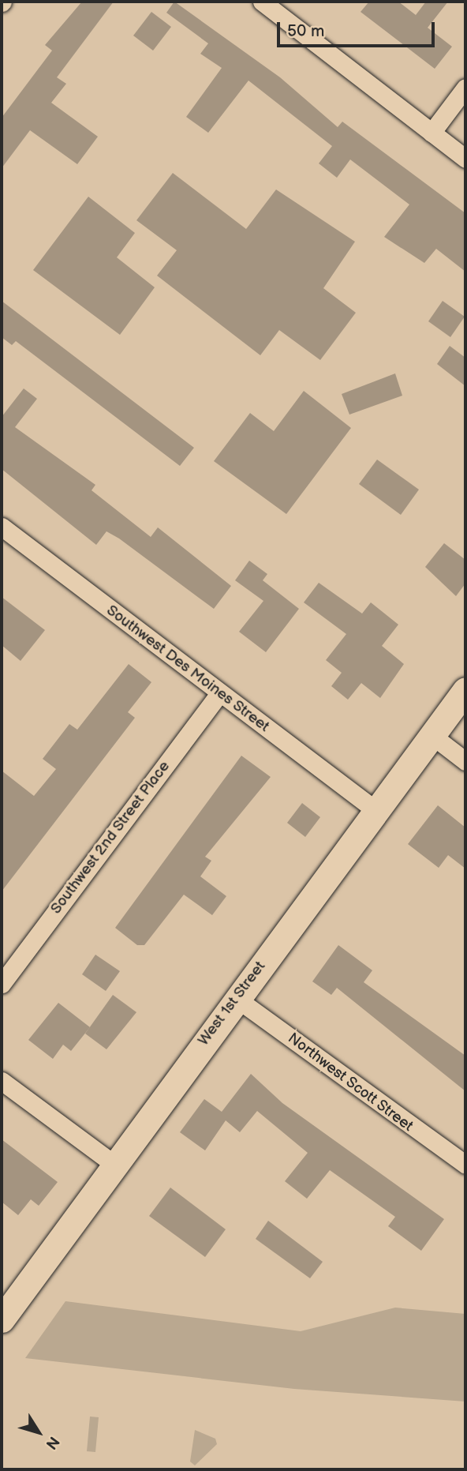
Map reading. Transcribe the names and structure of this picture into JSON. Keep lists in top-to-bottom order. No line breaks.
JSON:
{"streets":{"main road":["West 1st Street"],"street":["Southwest Des Moines Street","Southwest 2nd Street Place","Northwest Scott Street"]},"crossings":[["Southwest Des Moines Street","Southwest 2nd Street Place"],["Southwest Des Moines Street","West 1st Street"],["West 1st Street","Northwest Scott Street"]],"scale_bar":"50 m","north":"bottom right"}
